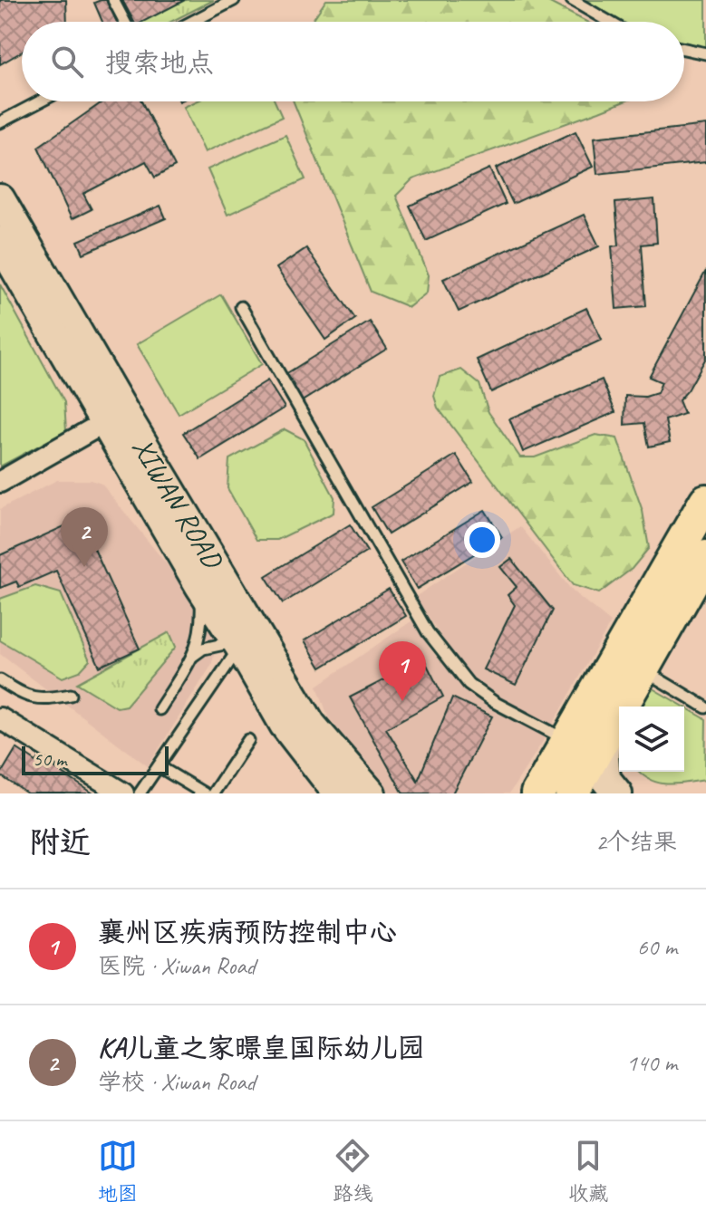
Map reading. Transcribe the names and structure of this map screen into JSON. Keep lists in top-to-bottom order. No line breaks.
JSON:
{"streets":{"main road":["XIWAN ROAD"]},"scale_bar":"50 m","page":{"search":"搜索地点","pins":["2","1"],"scale":"50 m","heading":["附近","2个结果"],"list":[{"mark":"1","name":"襄州区疾病预防控制中心","note":"医院 · Xiwan Road","value":"60 m"},{"mark":"2","name":"KA儿童之家暻皇国际幼儿园","note":"学校 · Xiwan Road","value":"140 m"}],"nav":["地图","路线","收藏"]}}
